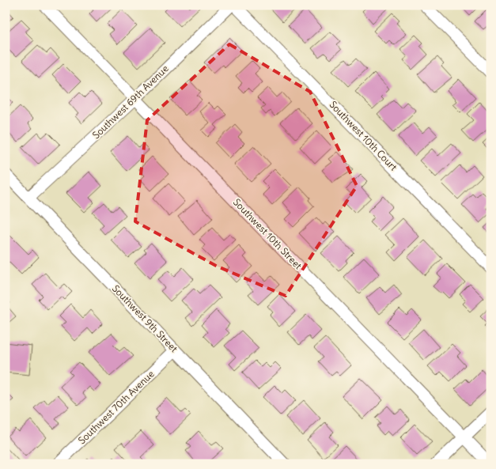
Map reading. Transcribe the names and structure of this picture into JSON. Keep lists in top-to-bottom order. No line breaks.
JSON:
{"streets":{"street":["Southwest 69th Avenue","Southwest 10th Court","Southwest 10th Street","Southwest 9th Street","Southwest 70th Avenue"]},"crossings":[["Southwest 69th Avenue","Southwest 10th Court"],["Southwest 69th Avenue","Southwest 10th Street"],["Southwest 69th Avenue","Southwest 9th Street"],["Southwest 9th Street","Southwest 70th Avenue"]]}
